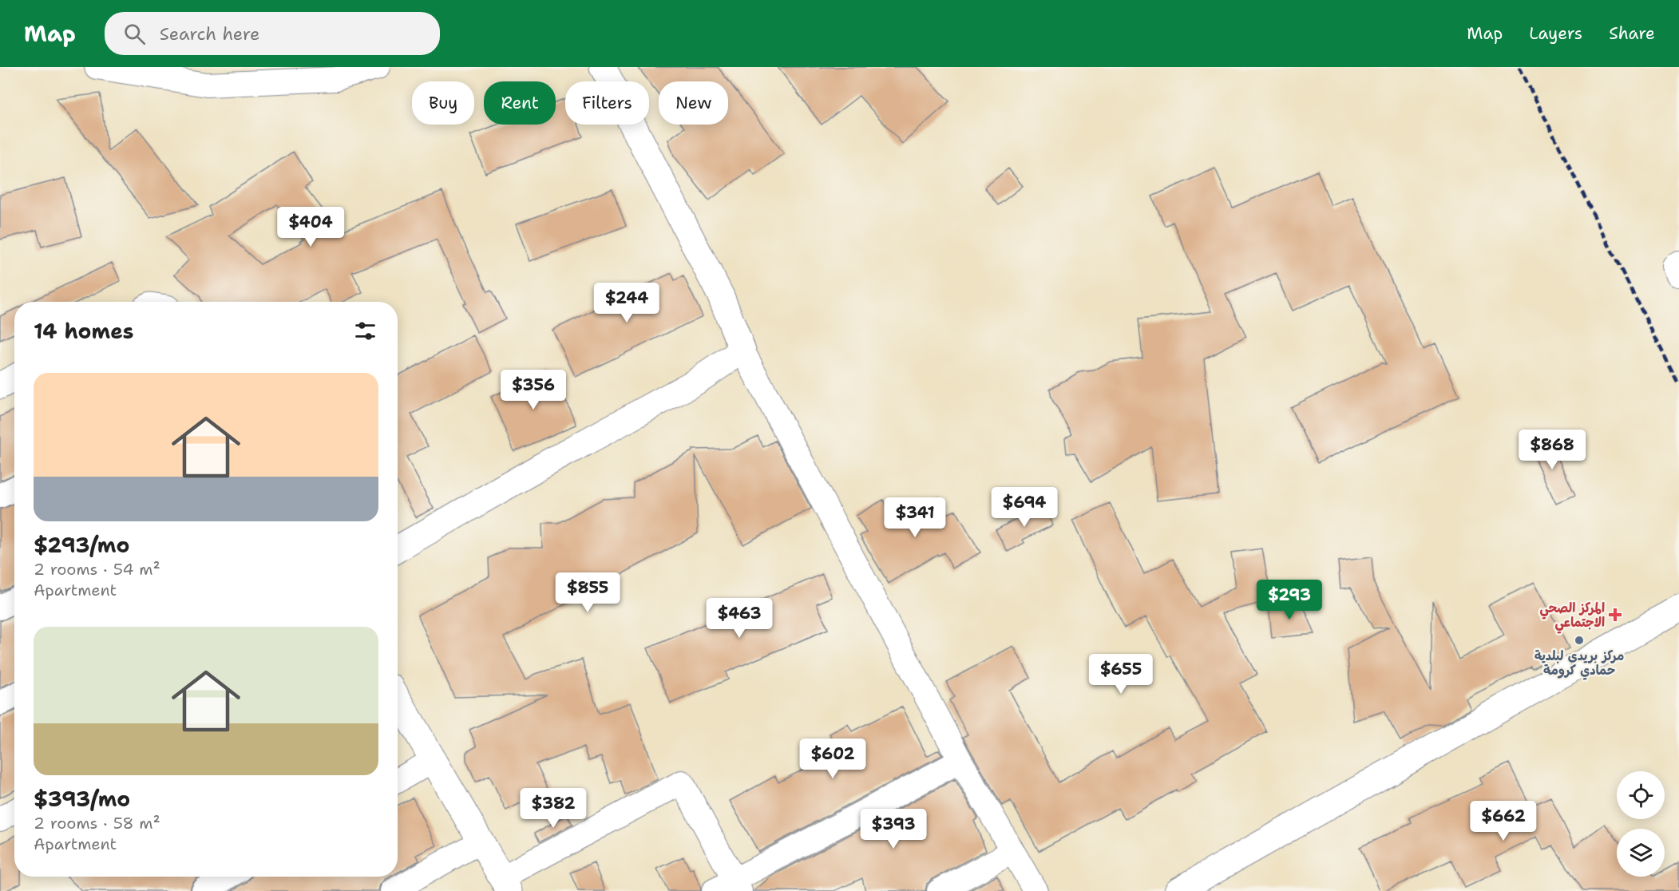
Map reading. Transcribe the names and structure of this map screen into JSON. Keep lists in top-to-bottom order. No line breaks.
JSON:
{"places":{"health":["المركز الصحي الاجتماعي"],"other":["مركز بريدي لبلدية حمادي كرومة"]},"page":{"header":"Map","search":"Search here","nav":["Map","Layers","Share"],"chip":["Buy","Rent","Filters","New"],"price":["$404","$244","$356","$868","$694","$341","$855","$293","$463","$655","$602","$382","$662","$393"],"heading":"14 homes","list":[{"name":"$293/mo","note":"2 rooms · 54 m² · Apartment"},{"name":"$393/mo","note":"2 rooms · 58 m² · Apartment"}]}}
